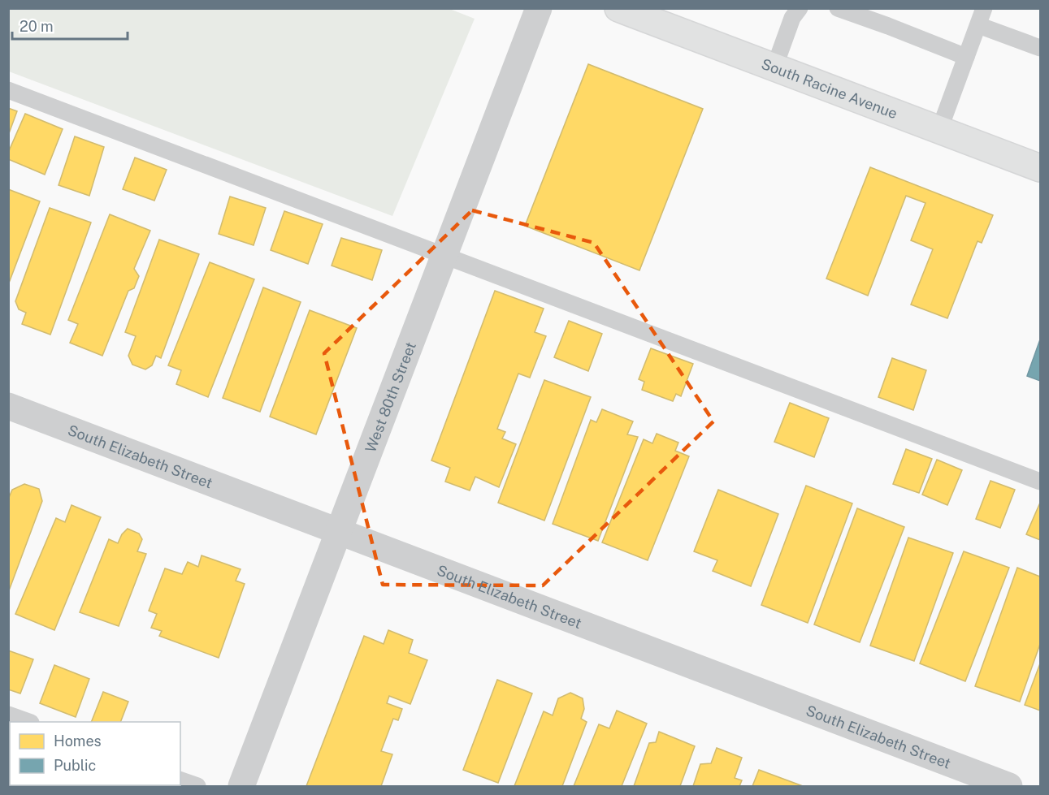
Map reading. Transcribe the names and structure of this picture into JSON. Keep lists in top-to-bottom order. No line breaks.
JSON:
{"streets":{"street":["South Racine Avenue","West 80th Street","South Elizabeth Street"]},"crossings":[["West 80th Street","South Elizabeth Street"]],"legend":["Homes","Public"],"scale_bar":"20 m"}
